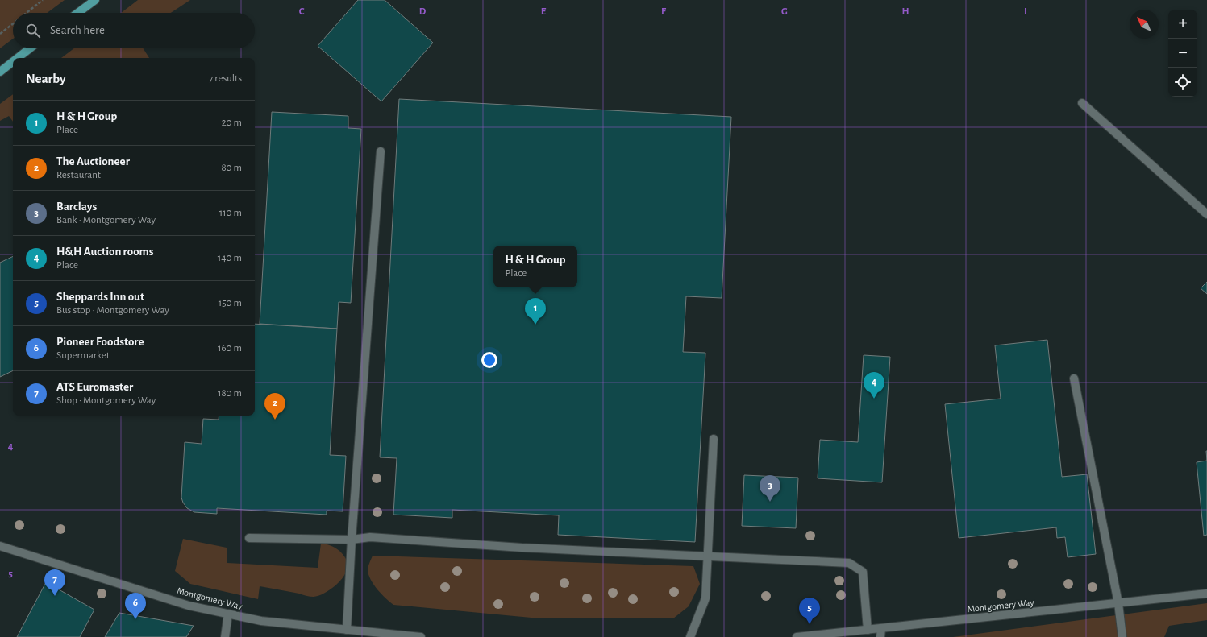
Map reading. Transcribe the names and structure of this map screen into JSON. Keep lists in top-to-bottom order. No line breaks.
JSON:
{"streets":{"street":["Montgomery Way"]},"north":"top left","page":{"map_buttons":["+","−"],"search":"Search here","heading":["Nearby","7 results"],"list":[{"mark":"1","name":"H & H Group","note":"Place","value":"20 m"},{"mark":"2","name":"The Auctioneer","note":"Restaurant","value":"80 m"},{"mark":"3","name":"Barclays","note":"Bank · Montgomery Way","value":"110 m"},{"mark":"4","name":"H&H Auction rooms","note":"Place","value":"140 m"},{"mark":"5","name":"Sheppards Inn out","note":"Bus stop · Montgomery Way","value":"150 m"},{"mark":"6","name":"Pioneer Foodstore","note":"Supermarket","value":"160 m"},{"mark":"7","name":"ATS Euromaster","note":"Shop · Montgomery Way","value":"180 m"}],"popup":["H & H Group","Place"],"pins":["1","4","2","3","7","6","5"]},"grid":{"columns":["C","D","E","F","G","H","I"],"rows":["4","5"]}}
